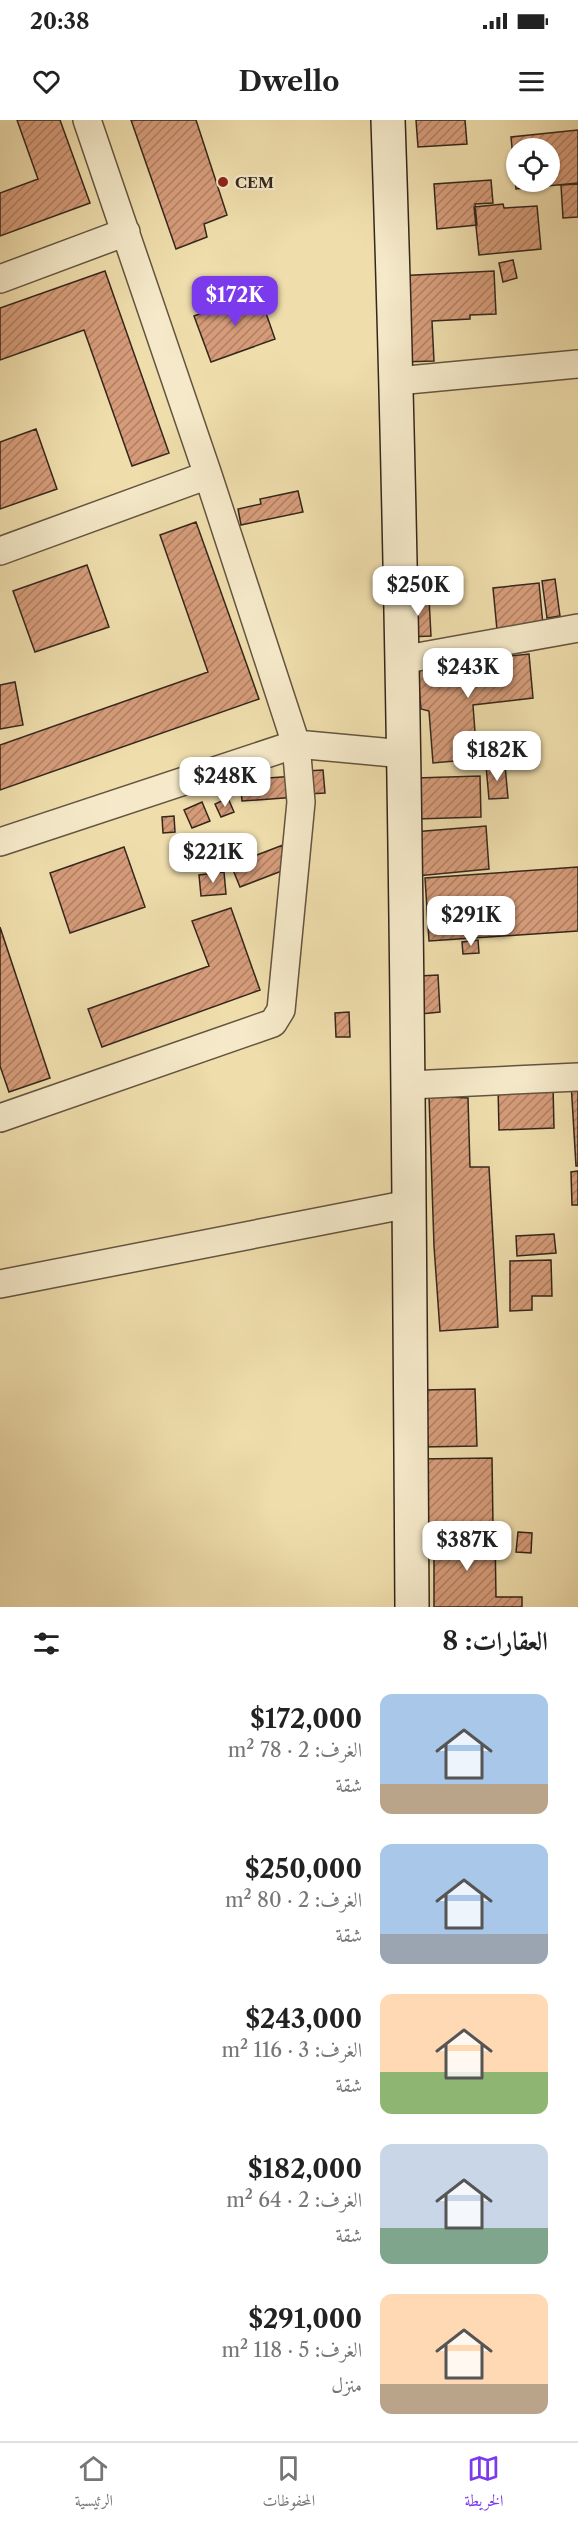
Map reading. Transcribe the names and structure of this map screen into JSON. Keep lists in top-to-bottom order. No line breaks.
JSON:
{"places":["CEM"],"page":{"status":"20:38","header":"Dwello","price":["$172K","$250K","$243K","$182K","$248K","$221K","$291K","$387K"],"heading":"العقارات: 8","list":[{"name":"$172,000","note":"الغرف: 2 · 78 m² · شقة"},{"name":"$250,000","note":"الغرف: 2 · 80 m² · شقة"},{"name":"$243,000","note":"الغرف: 3 · 116 m² · شقة"},{"name":"$182,000","note":"الغرف: 2 · 64 m² · شقة"},{"name":"$291,000","note":"الغرف: 5 · 118 m² · منزل"}],"tabs":["الخريطة","المحفوظات","الرئيسية"]}}
